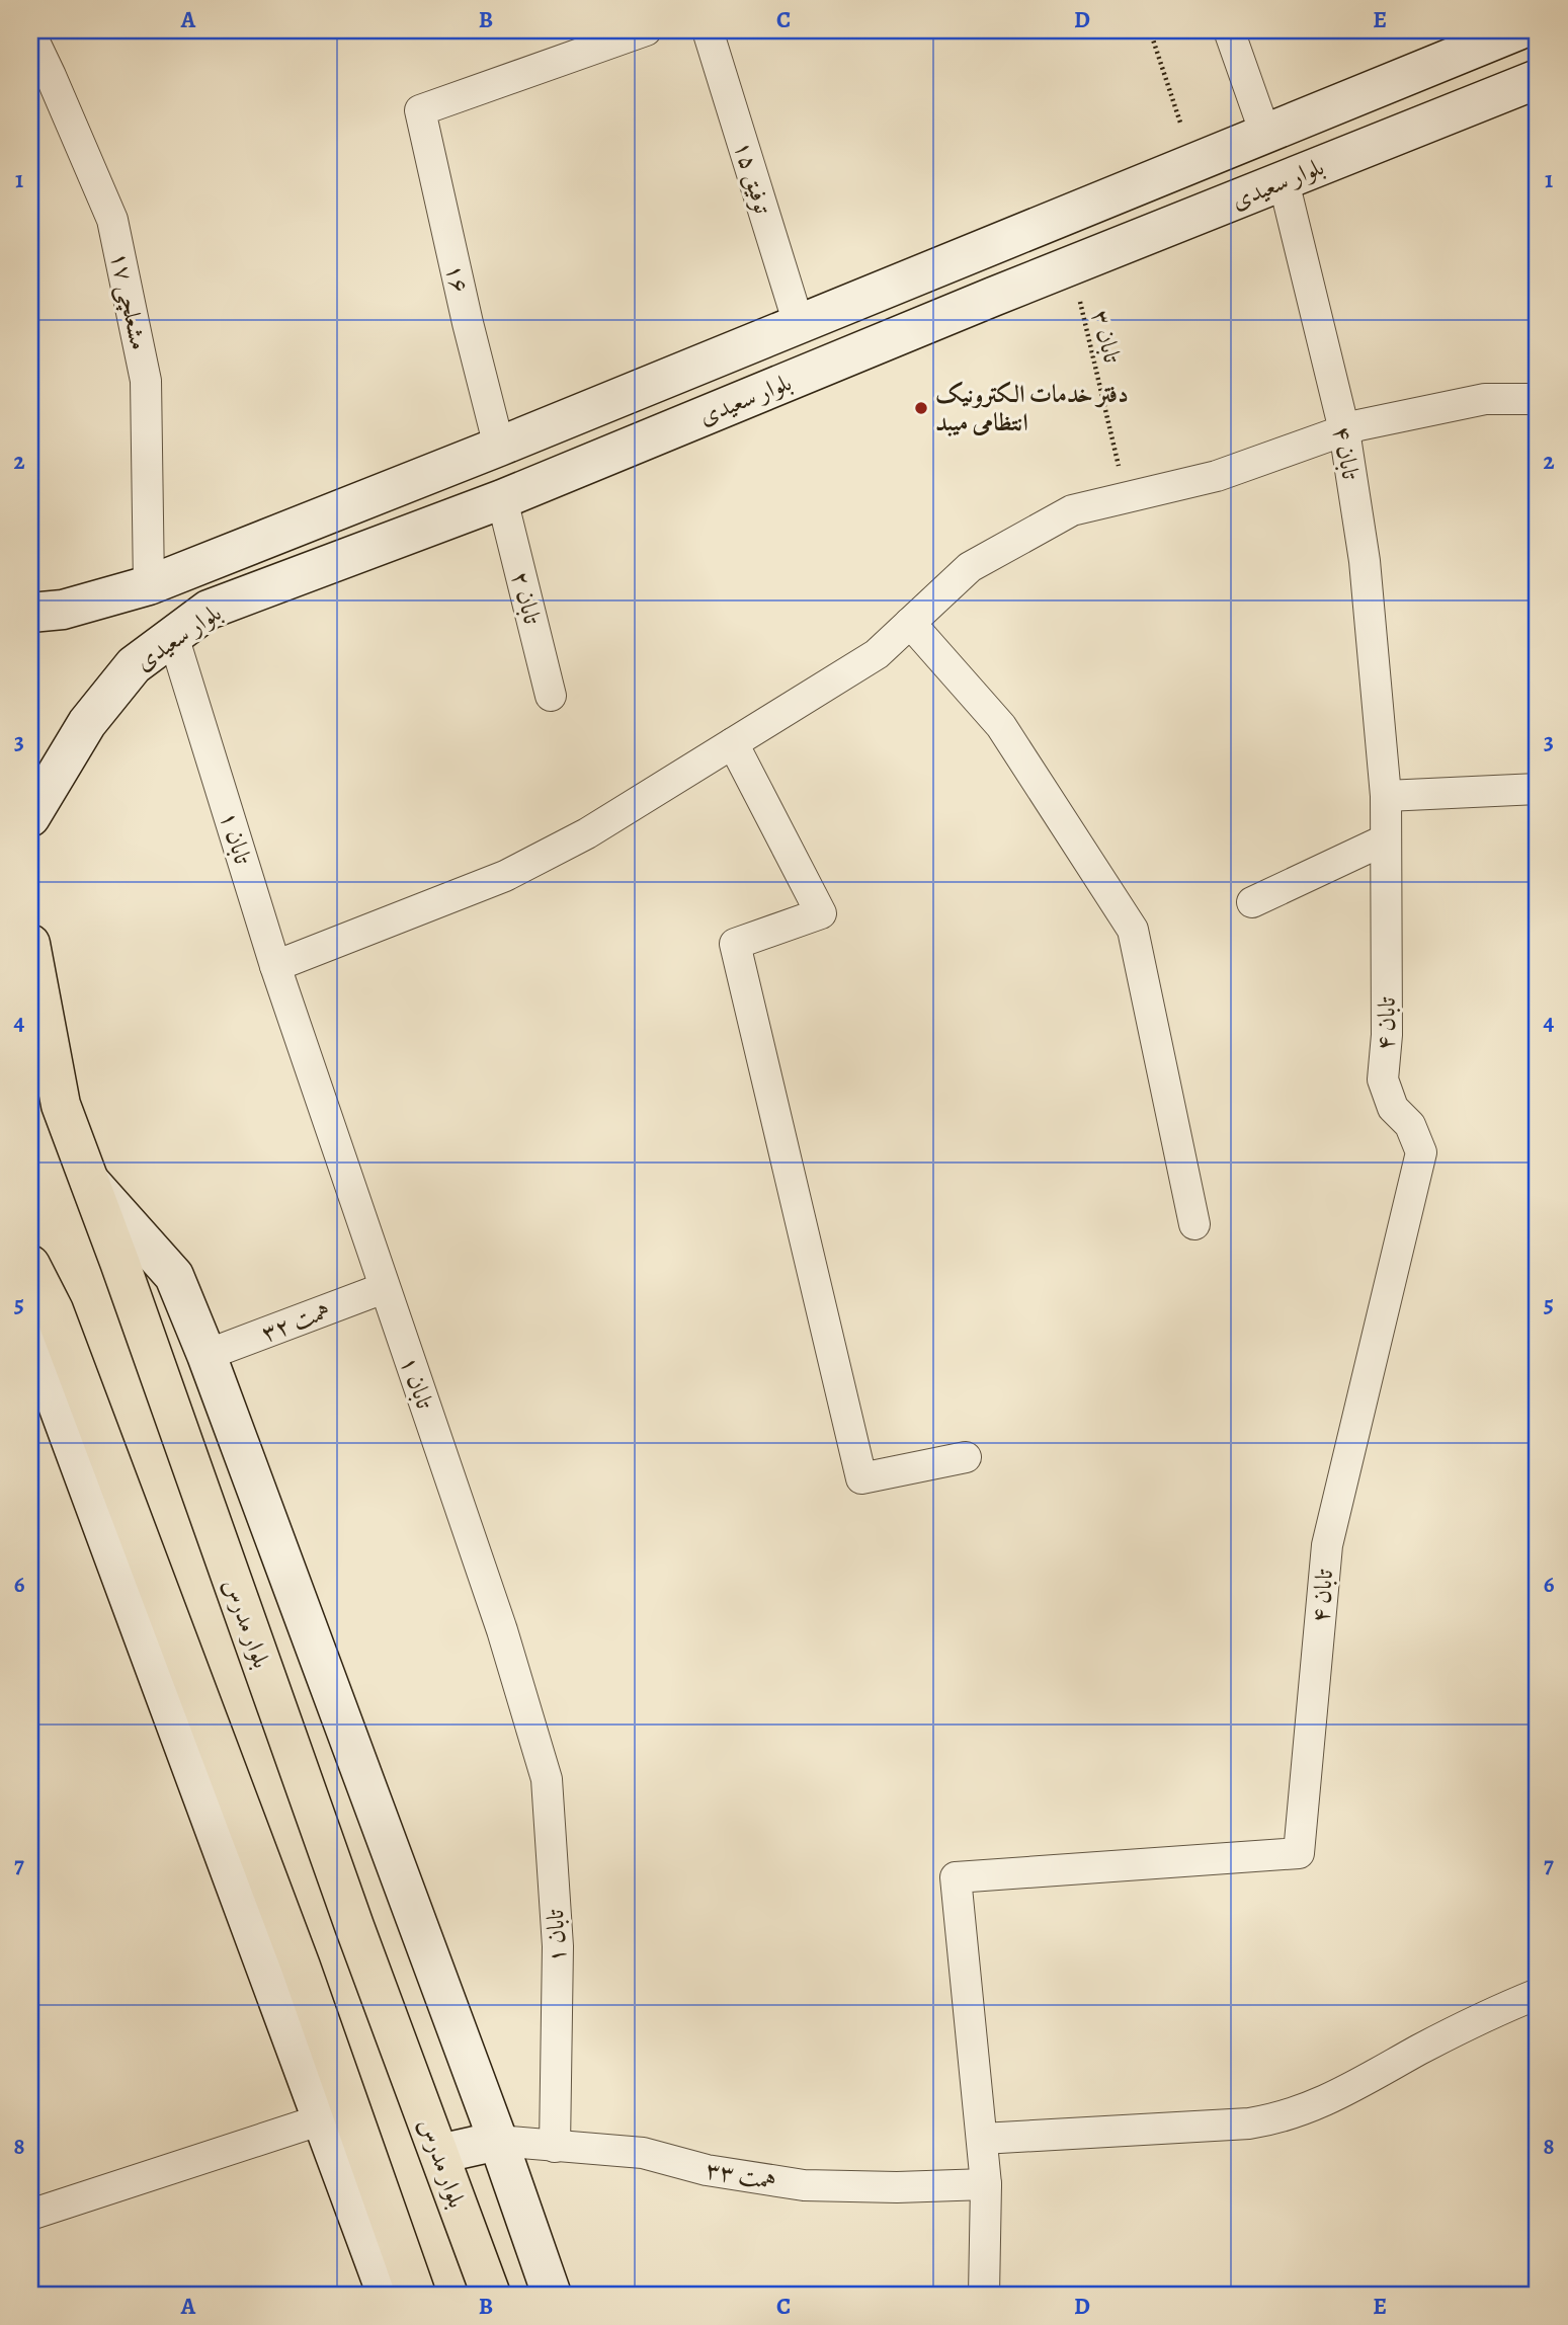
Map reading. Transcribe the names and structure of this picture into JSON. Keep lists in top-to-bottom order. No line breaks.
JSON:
{"streets":{"main road":["بلوار سعیدی","بلوار مدرس"],"street":["توفیق ۱۵","۱۶","مشعلچی ۱۷","تابان ۴","تابان ۲","تابان ۱","همت ۳۲","همت ۳۳"],"path":["تابان ۳"]},"crossings":[["توفیق ۱۵","بلوار سعیدی"],["بلوار سعیدی","۱۶"],["بلوار سعیدی","مشعلچی ۱۷"],["بلوار سعیدی","تابان ۳"],["بلوار سعیدی","تابان ۴"],["بلوار سعیدی","تابان ۲"],["بلوار سعیدی","تابان ۱"],["تابان ۱","همت ۳۲"],["تابان ۱","همت ۳۳"]],"places":["دفتر خدمات الکترونیک انتظامی میبد"],"grid":{"columns":["A","B","C","D","E"],"rows":["1","2","3","4","5","6","7","8"]}}
